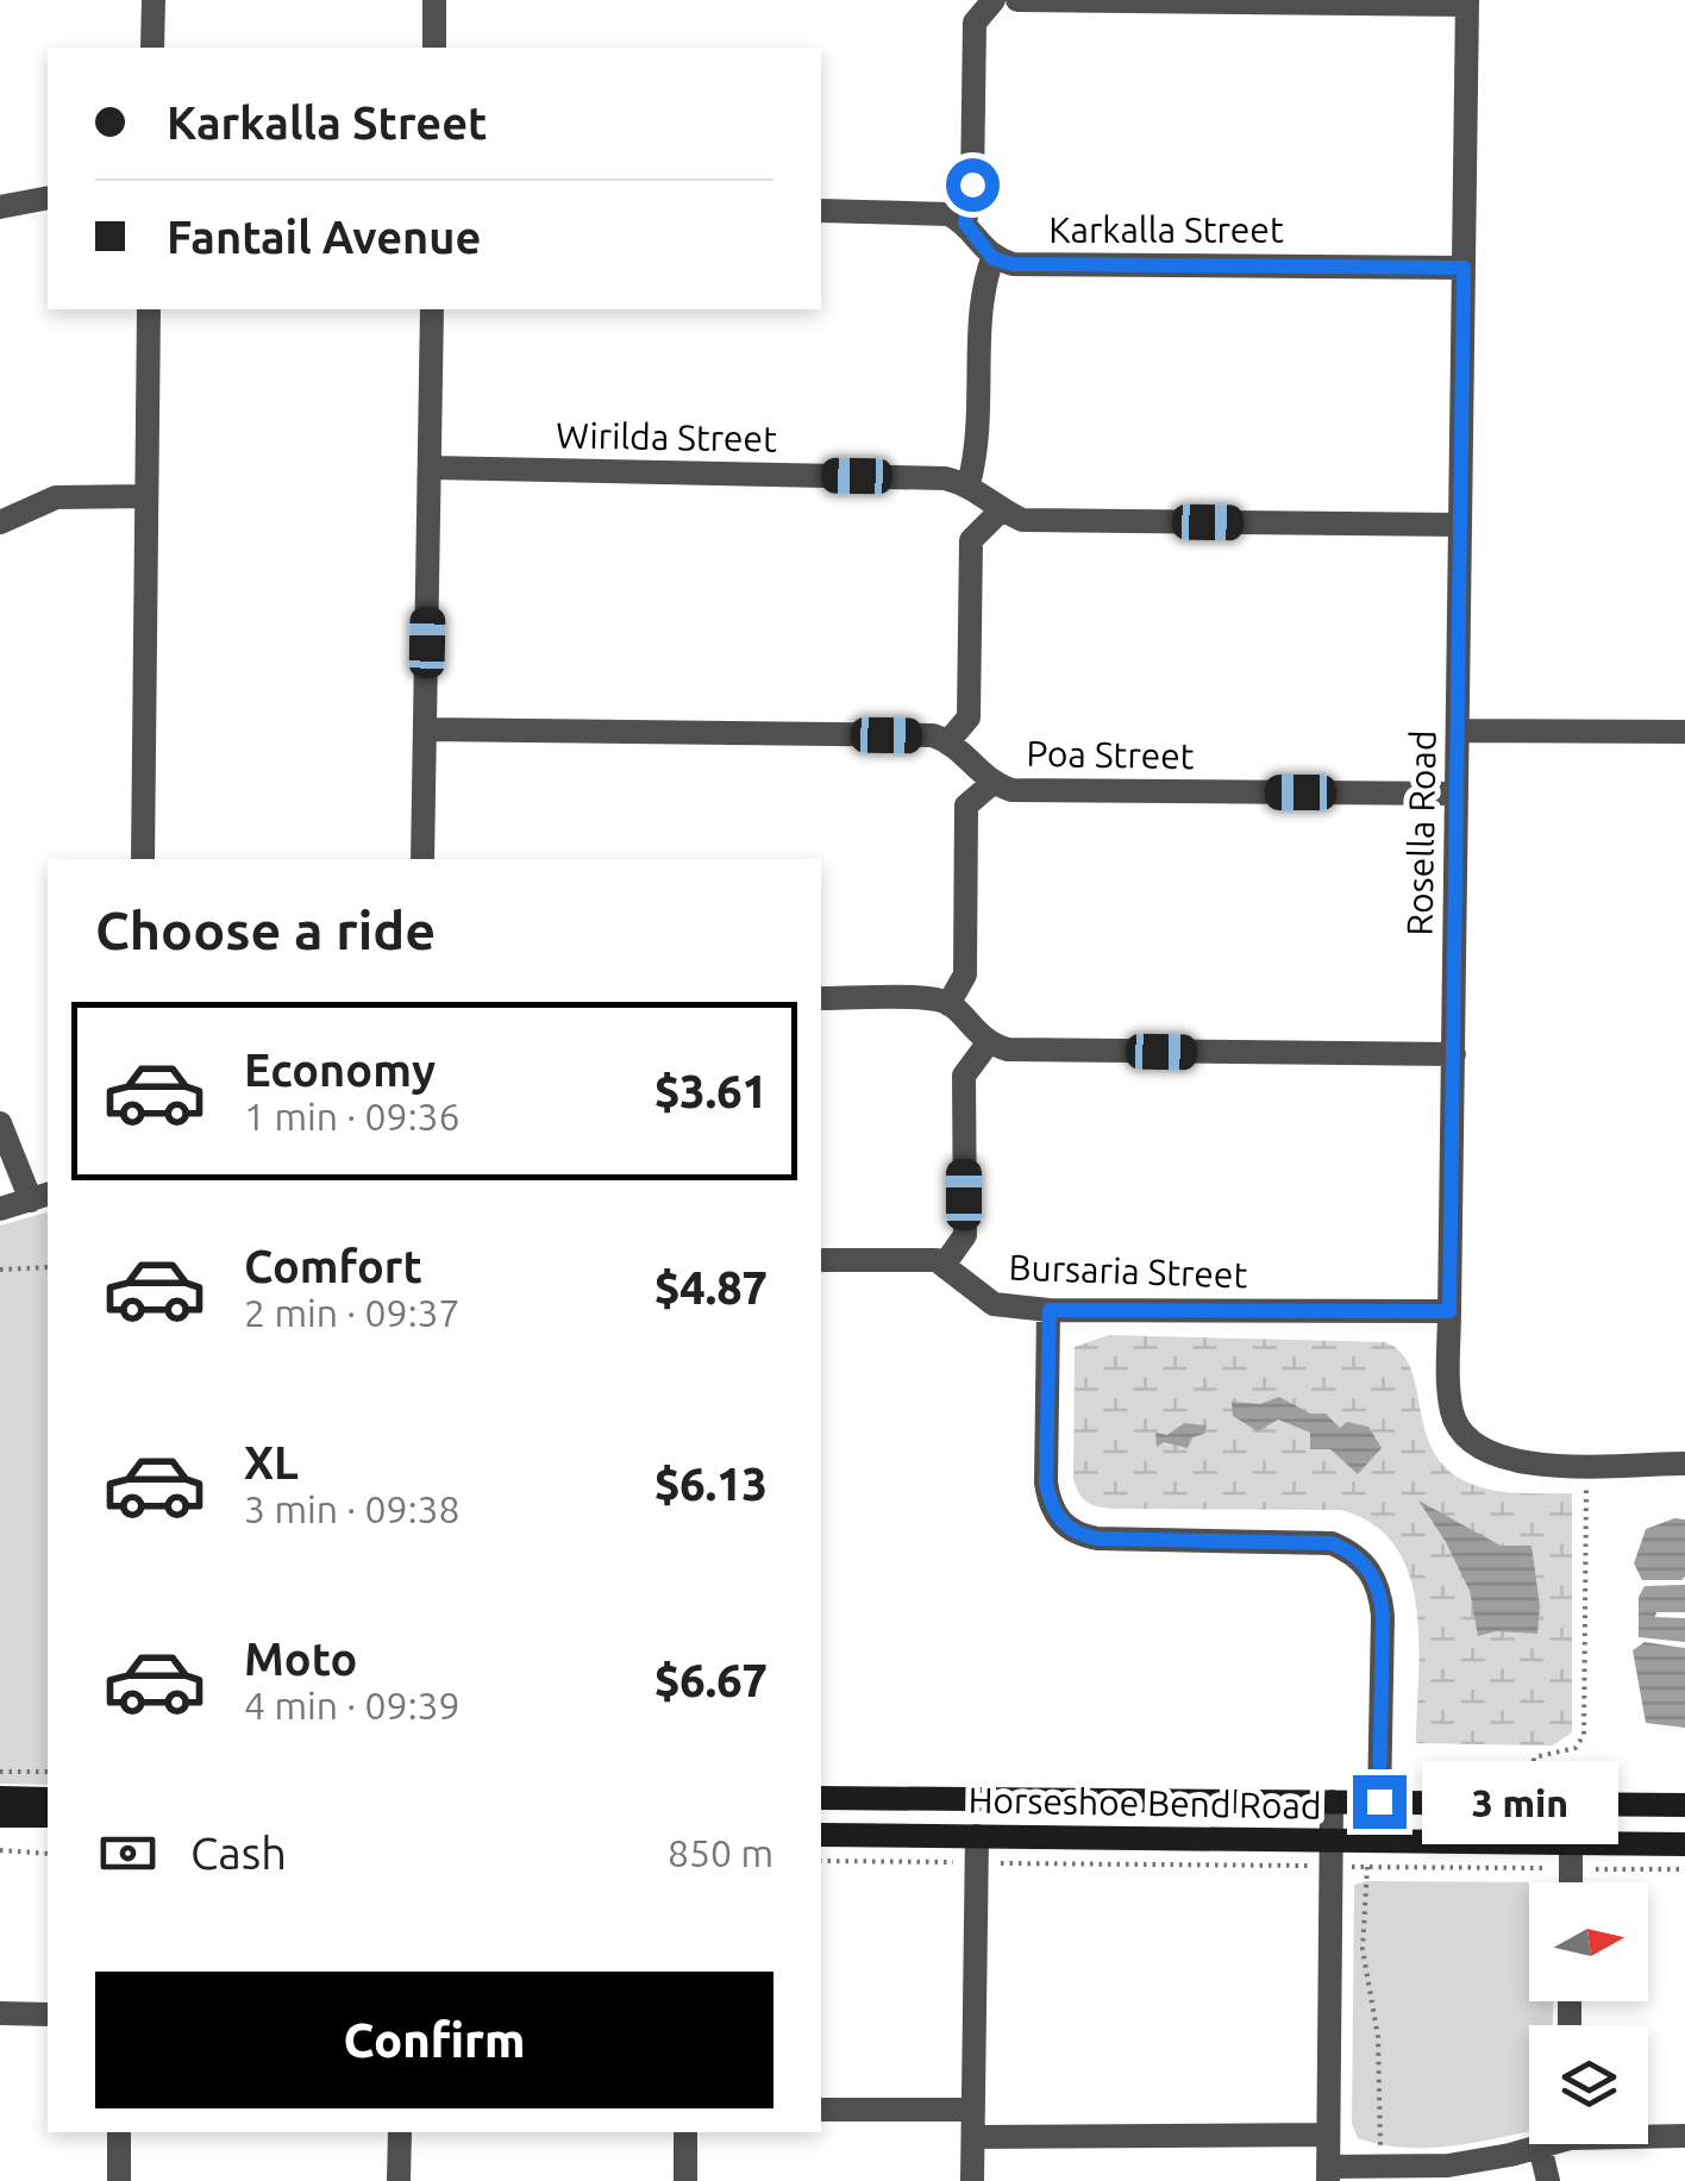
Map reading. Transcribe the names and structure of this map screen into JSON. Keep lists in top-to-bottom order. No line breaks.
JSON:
{"streets":{"street":["Karkalla Street","Wirilda Street","Poa Street","Rosella Road","Bursaria Street","Horseshoe Bend Road"]},"crossings":[["Karkalla Street","Rosella Road"],["Poa Street","Rosella Road"],["Rosella Road","Bursaria Street"]],"north":"right","page":{"banner":["Karkalla Street","Fantail Avenue"],"heading":"Choose a ride","list":[{"name":"Economy","note":"1 min · 09:36","value":"$3.61"},{"name":"Comfort","note":"2 min · 09:37","value":"$4.87"},{"name":"XL","note":"3 min · 09:38","value":"$6.13"},{"name":"Moto","note":"4 min · 09:39","value":"$6.67"}],"bubble":"3 min","pay":["Cash","850 m"],"buttons":"Confirm"}}
